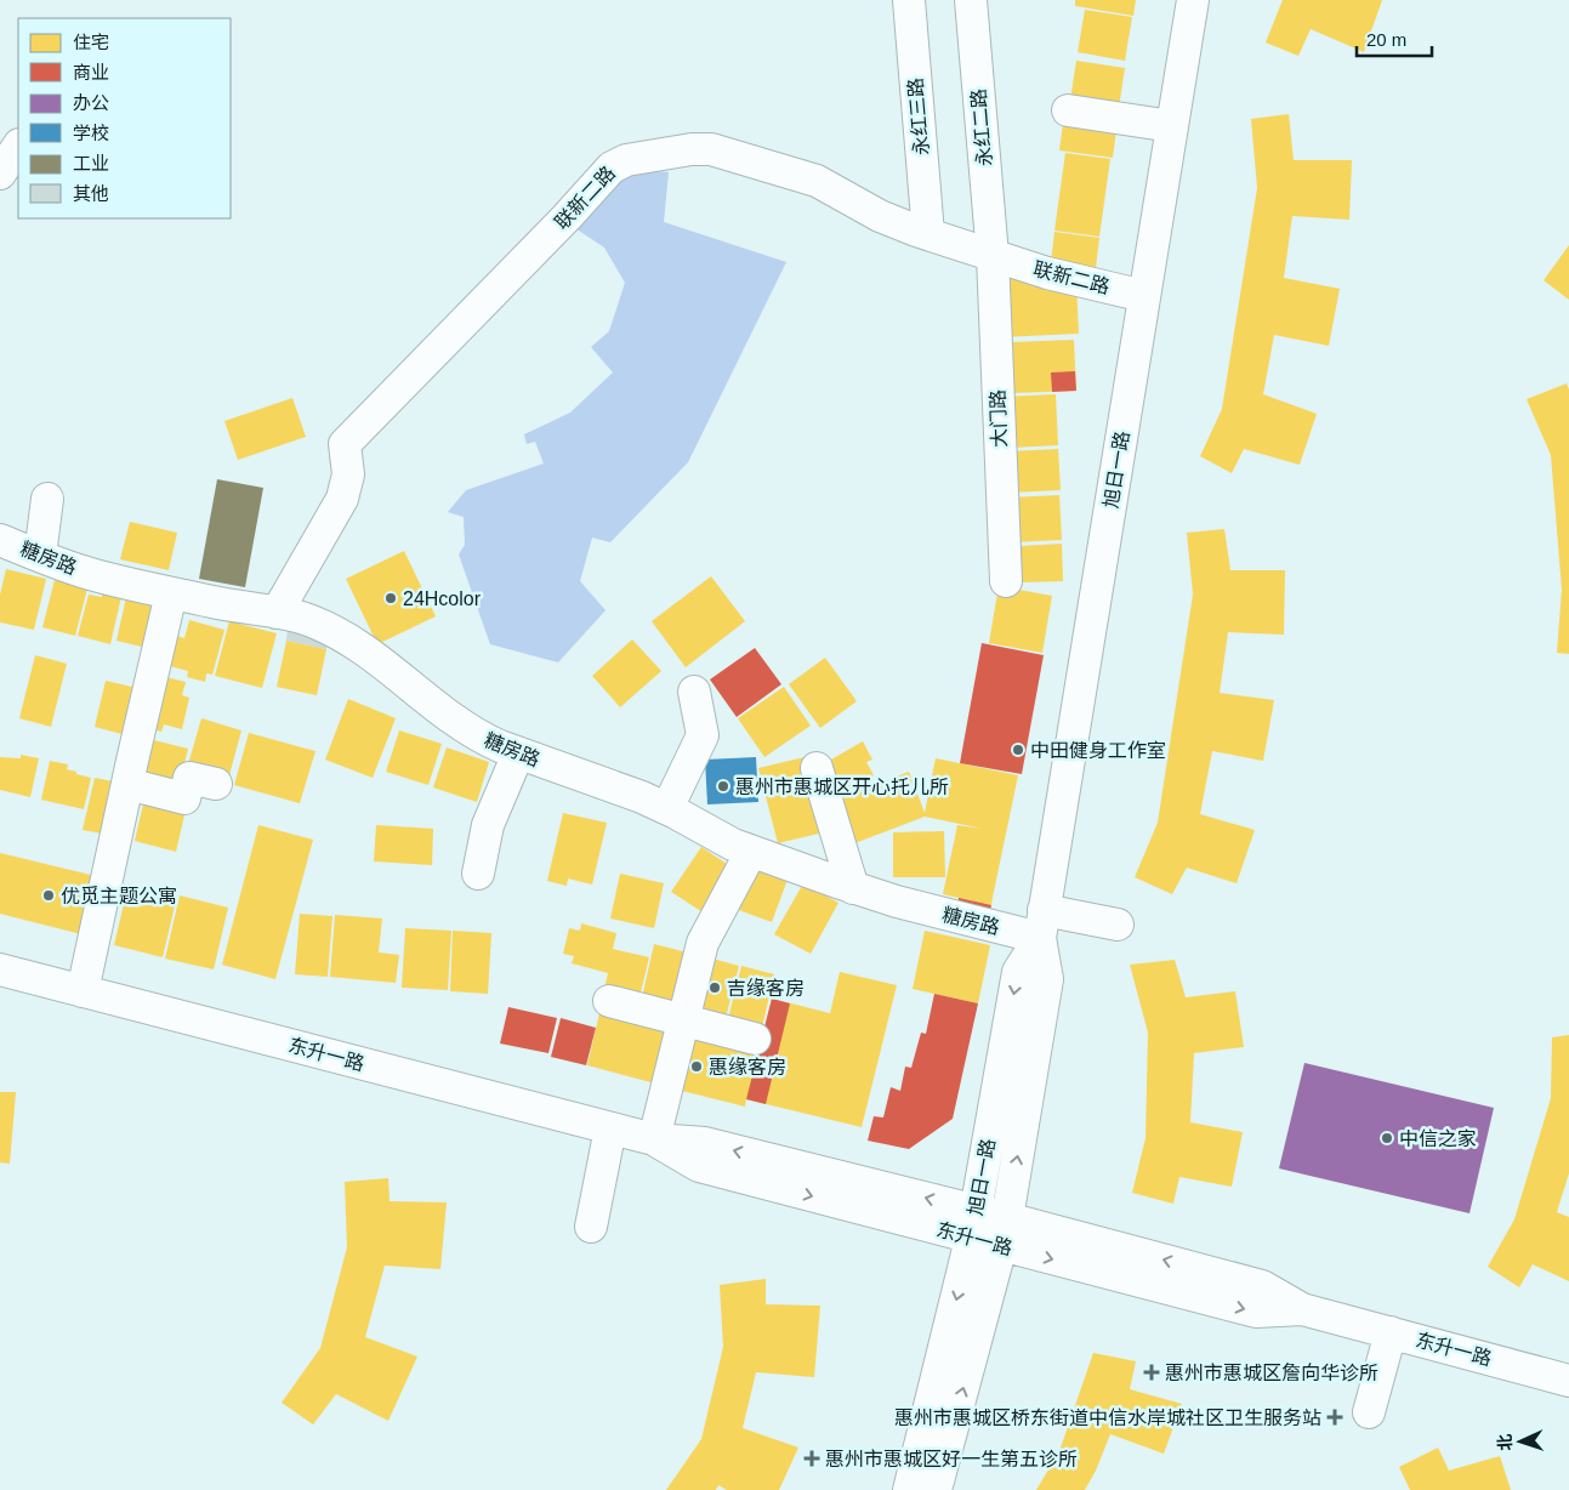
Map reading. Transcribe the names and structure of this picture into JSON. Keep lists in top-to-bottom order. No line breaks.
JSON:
{"streets":{"street":["永红三路","永红二路","联新二路","大门路","旭日一路","糖房路","东升一路"]},"crossings":[["永红三路","联新二路"],["永红二路","联新二路"],["永红二路","大门路"],["联新二路","大门路"],["联新二路","旭日一路"],["联新二路","糖房路"],["旭日一路","糖房路"],["旭日一路","东升一路"]],"places":{"other":["24Hcolor","中田健身工作室","惠州市惠城区开心托儿所","优觅主题公寓","吉缘客房","惠缘客房","中信之家"],"health":["惠州市惠城区詹向华诊所","惠州市惠城区桥东街道中信水岸城社区卫生服务站","惠州市惠城区好一生第五诊所"]},"legend":["住宅","商业","办公","学校","工业","其他"],"scale_bar":"20 m","north":"left"}
